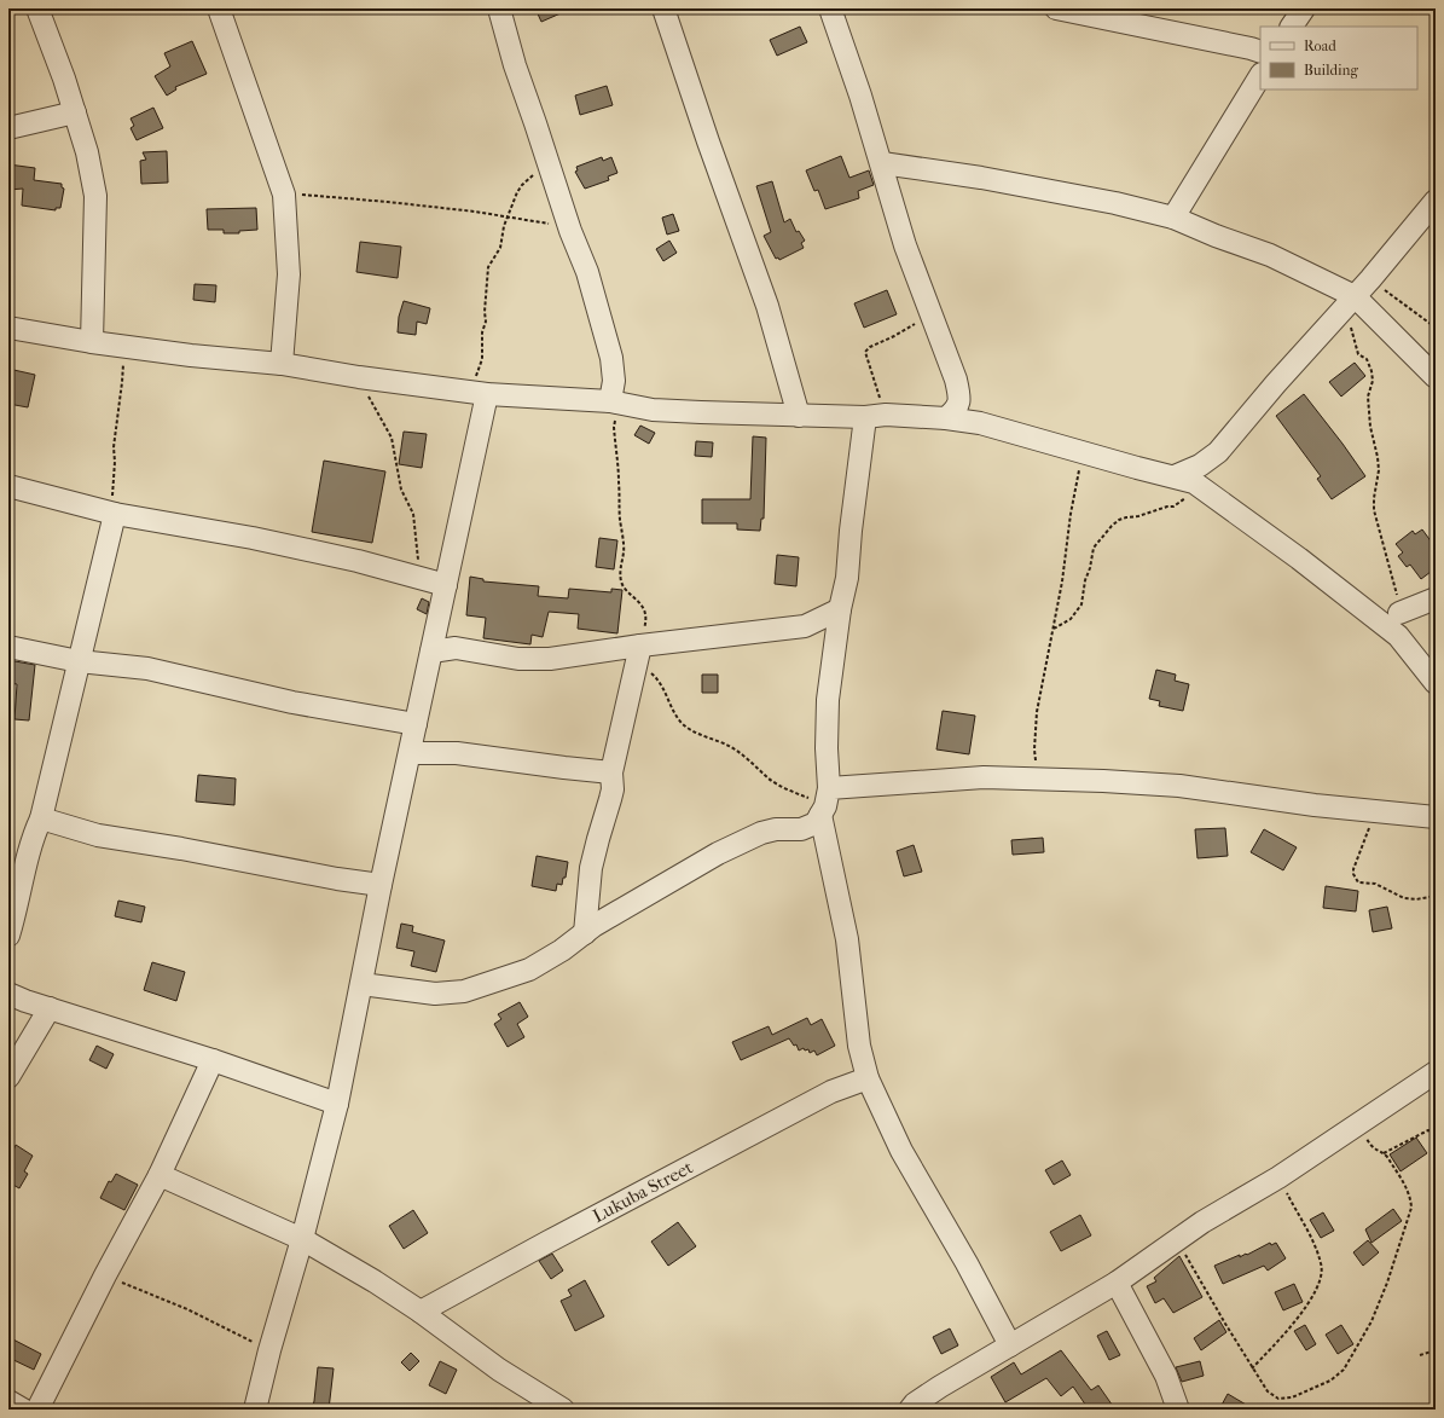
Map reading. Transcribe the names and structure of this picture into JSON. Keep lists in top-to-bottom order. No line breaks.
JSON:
{"streets":{"street":["Lukuba Street"]},"legend":["Road","Building"]}
